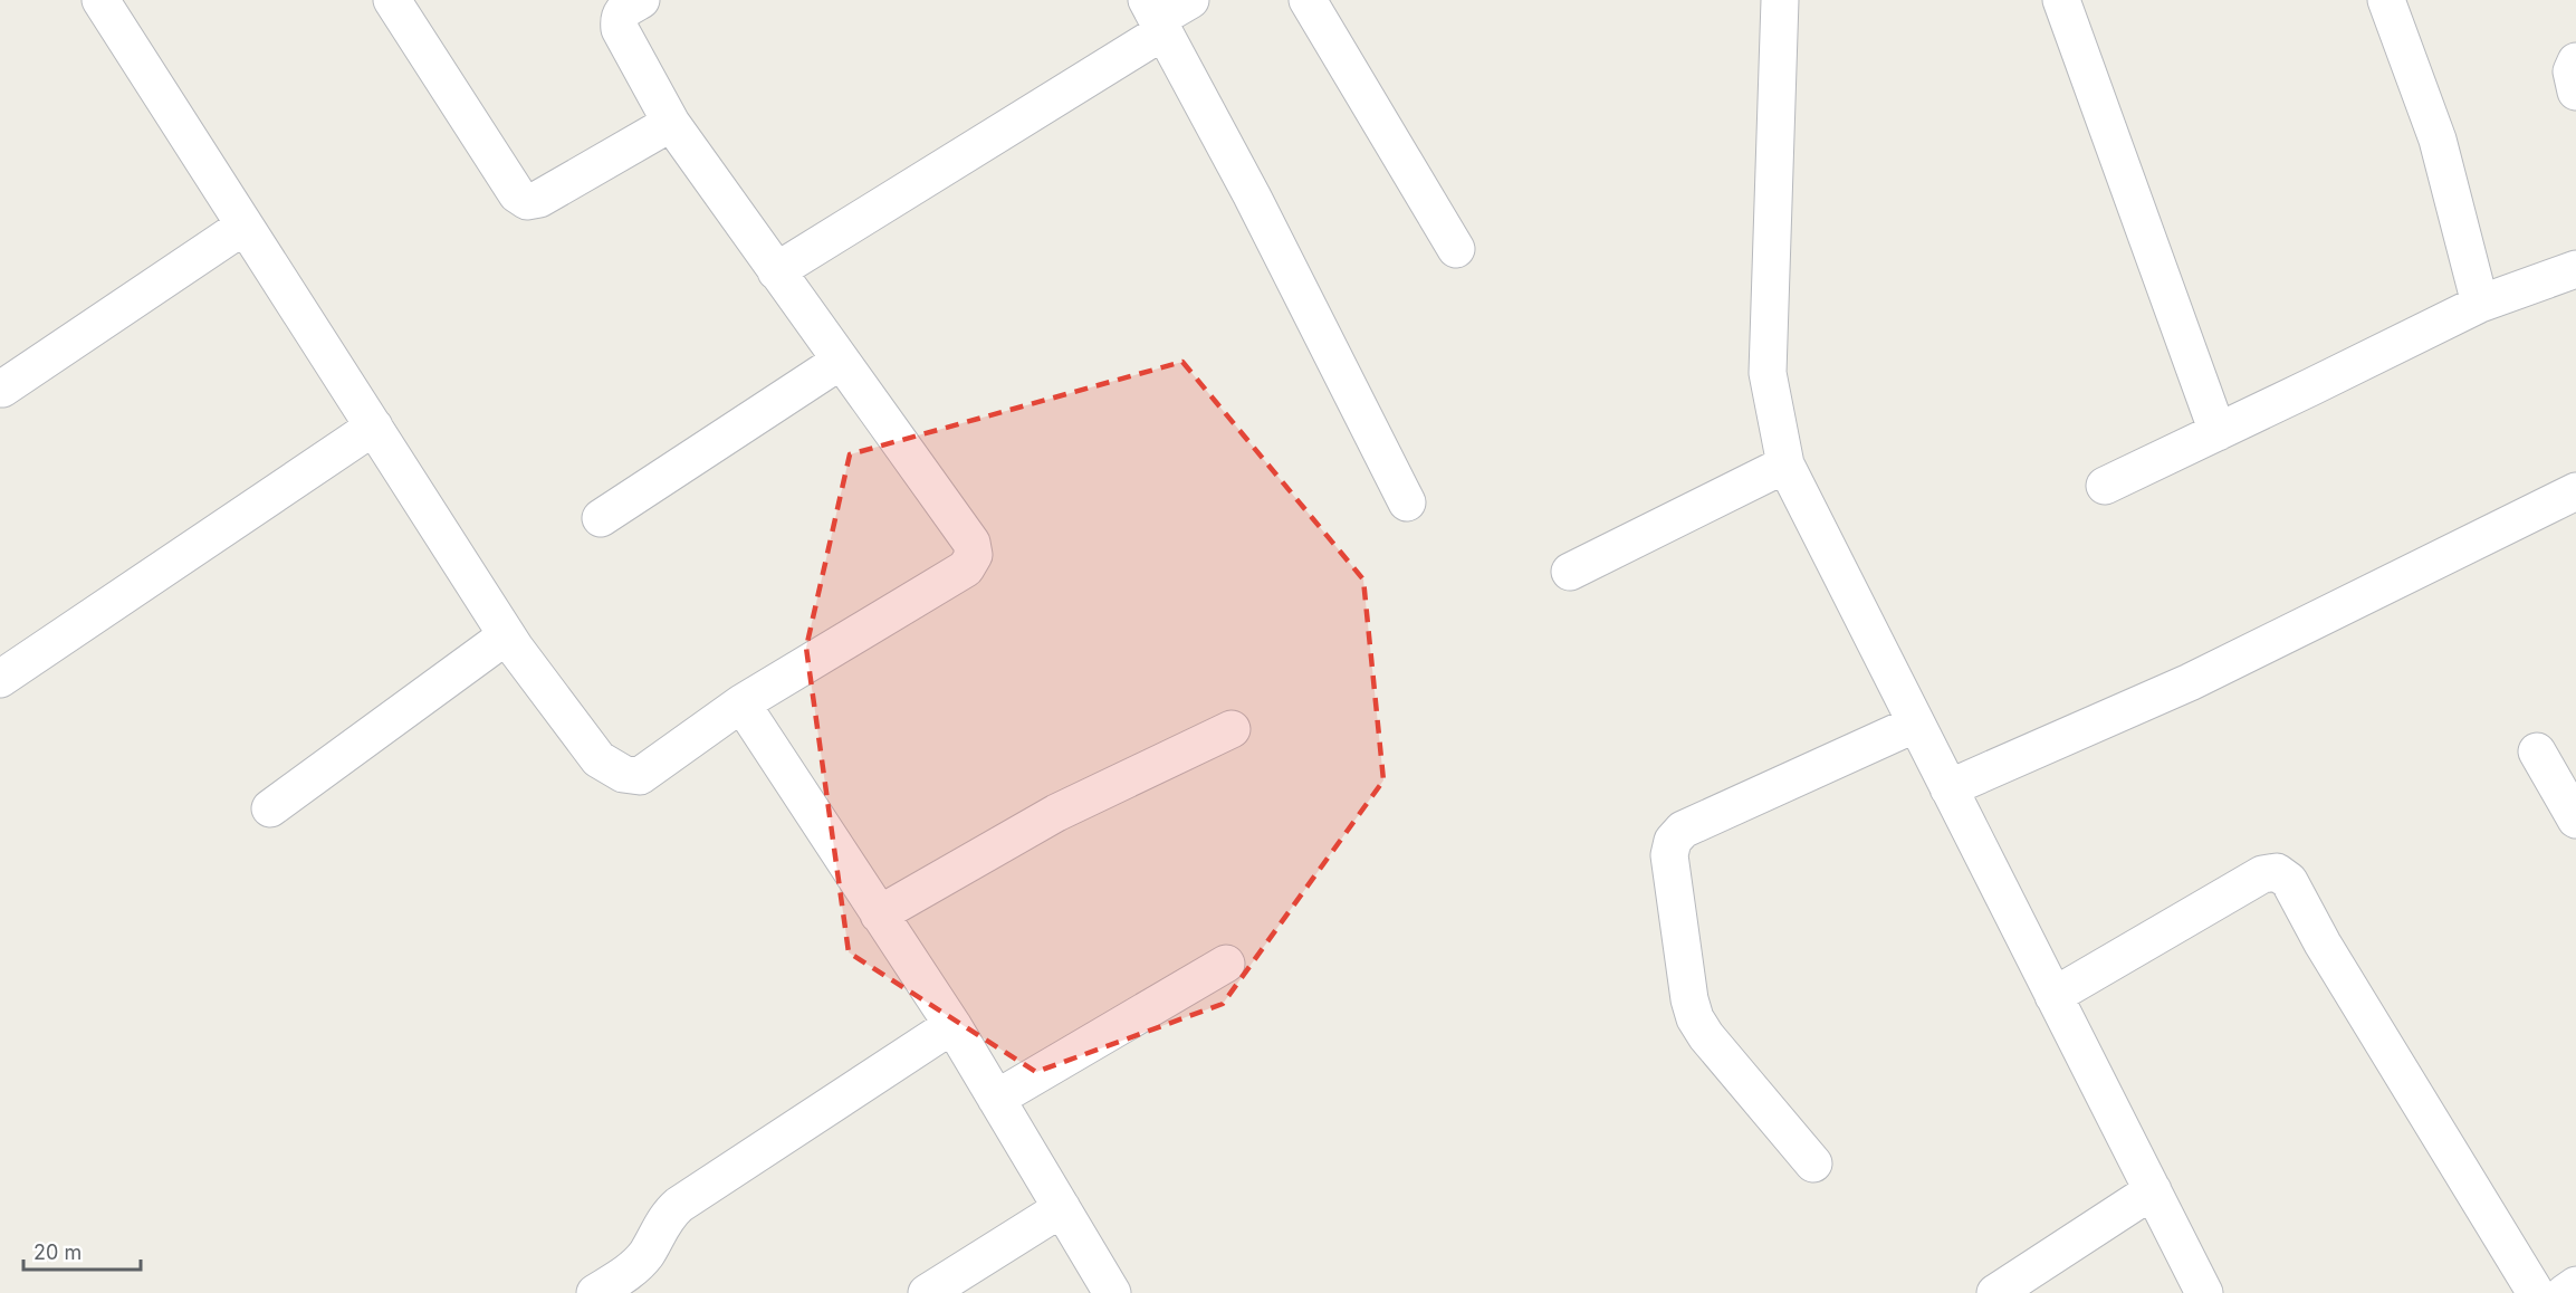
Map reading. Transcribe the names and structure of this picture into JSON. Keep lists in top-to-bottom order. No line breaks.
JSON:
{"scale_bar":"20 m"}
